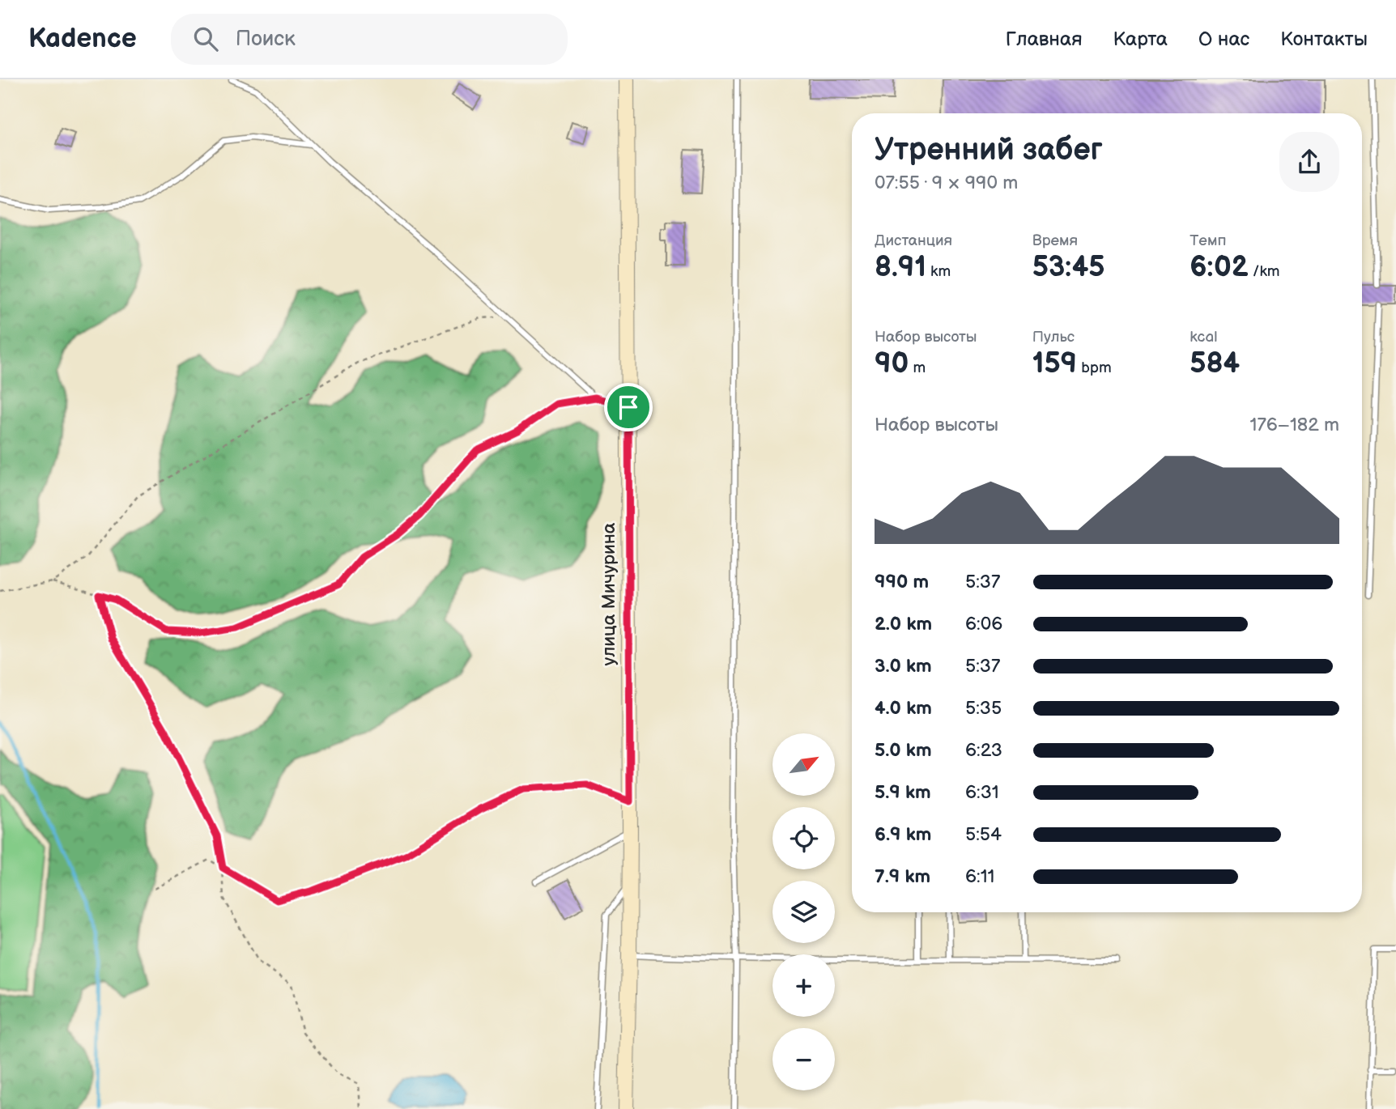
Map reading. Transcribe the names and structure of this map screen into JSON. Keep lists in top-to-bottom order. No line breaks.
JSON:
{"streets":{"main road":["улица Мичурина"]},"north":"top right","page":{"header":"Kadence","search":"Поиск","nav":["Главная","Карта","О нас","Контакты"],"heading":["Утренний забег","07:55 · 9 × 990 m"],"stats":[["Дистанция","8.91 km"],["Время","53:45"],["Темп","6:02 /km"],["Набор высоты","90 m"],["Пульс","159 bpm"],["kcal","584"]],"chart":["Набор высоты","176–182 m"],"list":[{"name":"990 m","note":"5:37"},{"name":"2.0 km","note":"6:06"},{"name":"3.0 km","note":"5:37"},{"name":"4.0 km","note":"5:35"},{"name":"5.0 km","note":"6:23"},{"name":"5.9 km","note":"6:31"},{"name":"6.9 km","note":"5:54"},{"name":"7.9 km","note":"6:11"}],"map_buttons":["+","−"]}}
